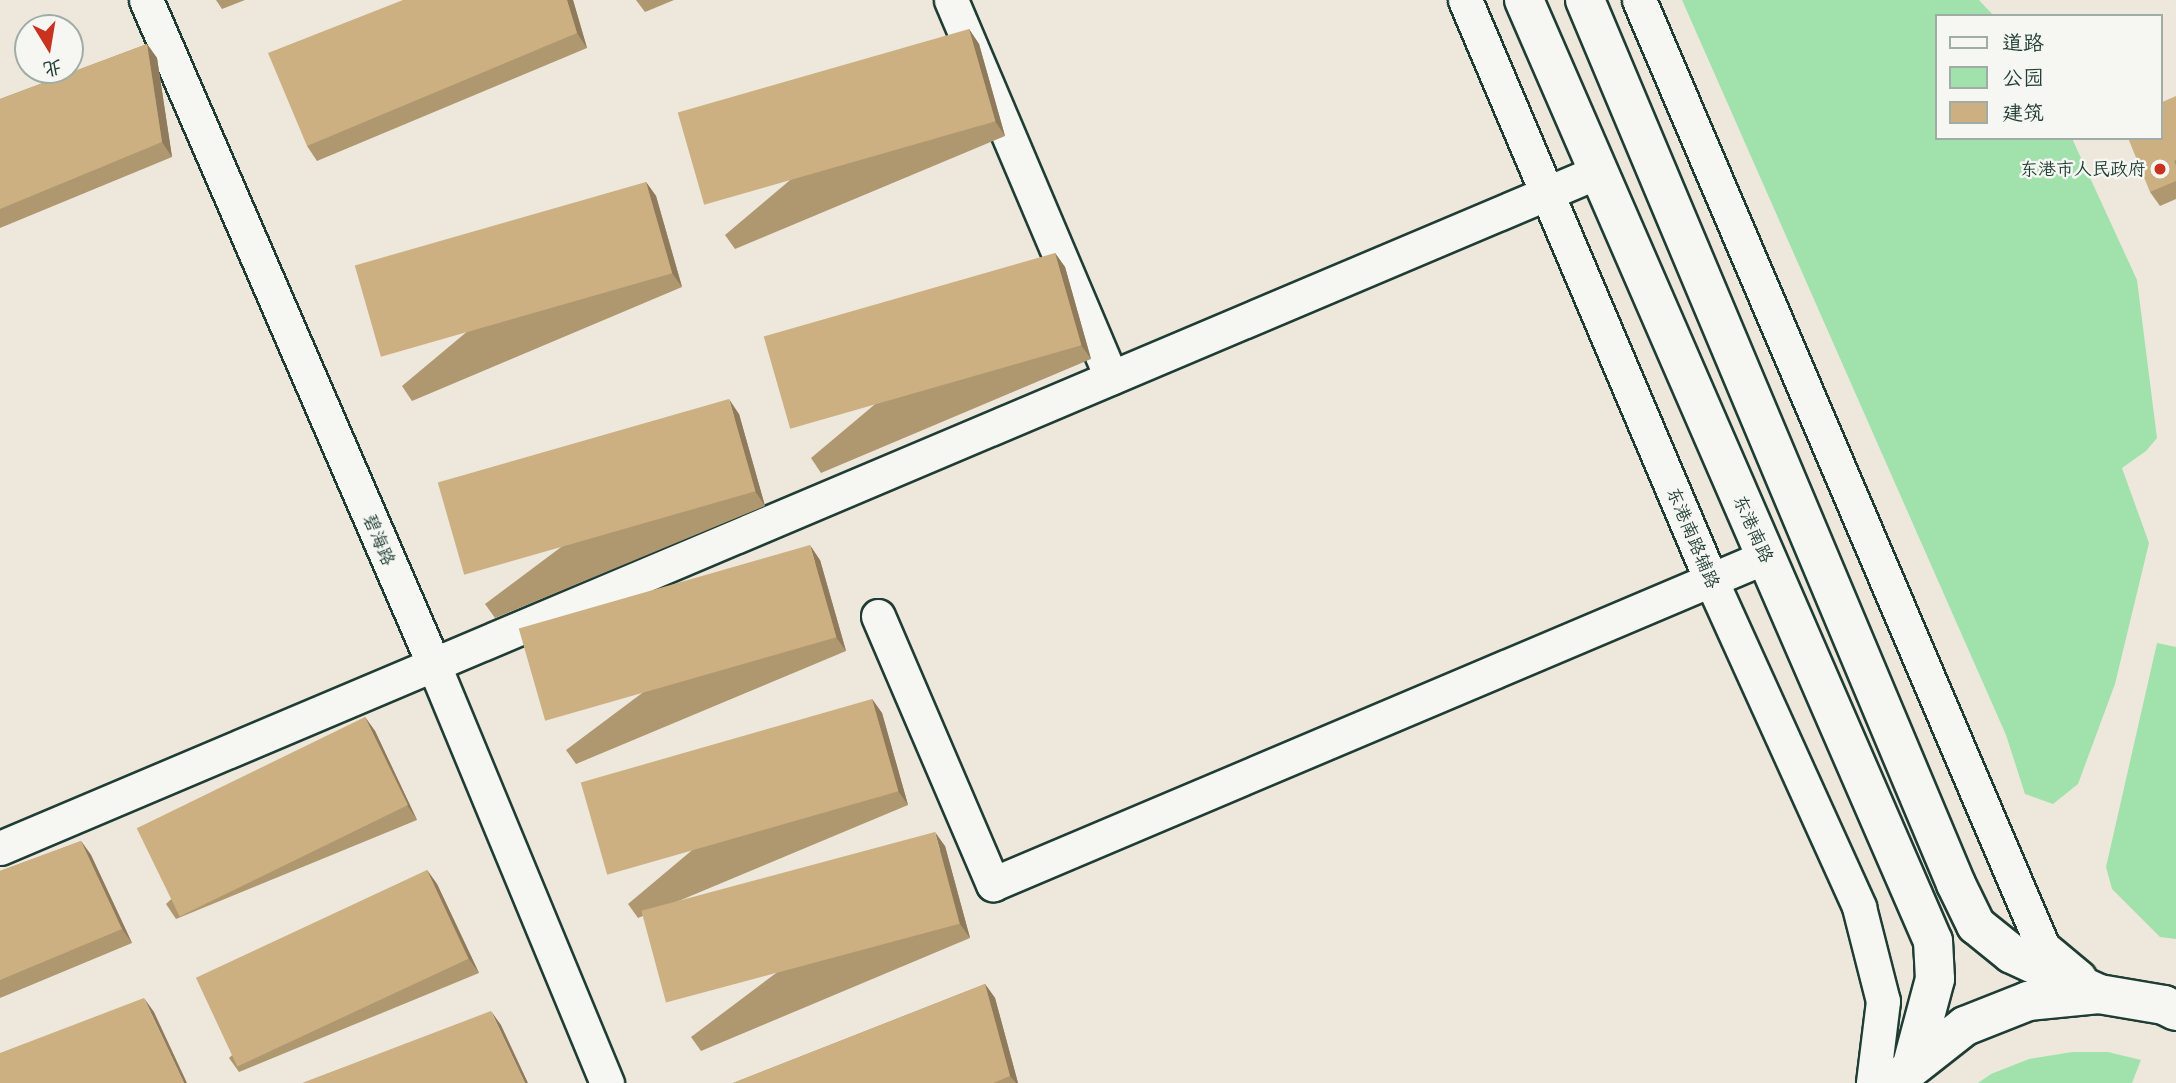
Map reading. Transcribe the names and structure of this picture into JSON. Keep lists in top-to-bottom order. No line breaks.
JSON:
{"streets":{"main road":["东港南路"],"street":["东港南路辅路","碧海路"]},"places":["东港市人民政府"],"legend":["道路","公园","建筑"],"north":"bottom"}
